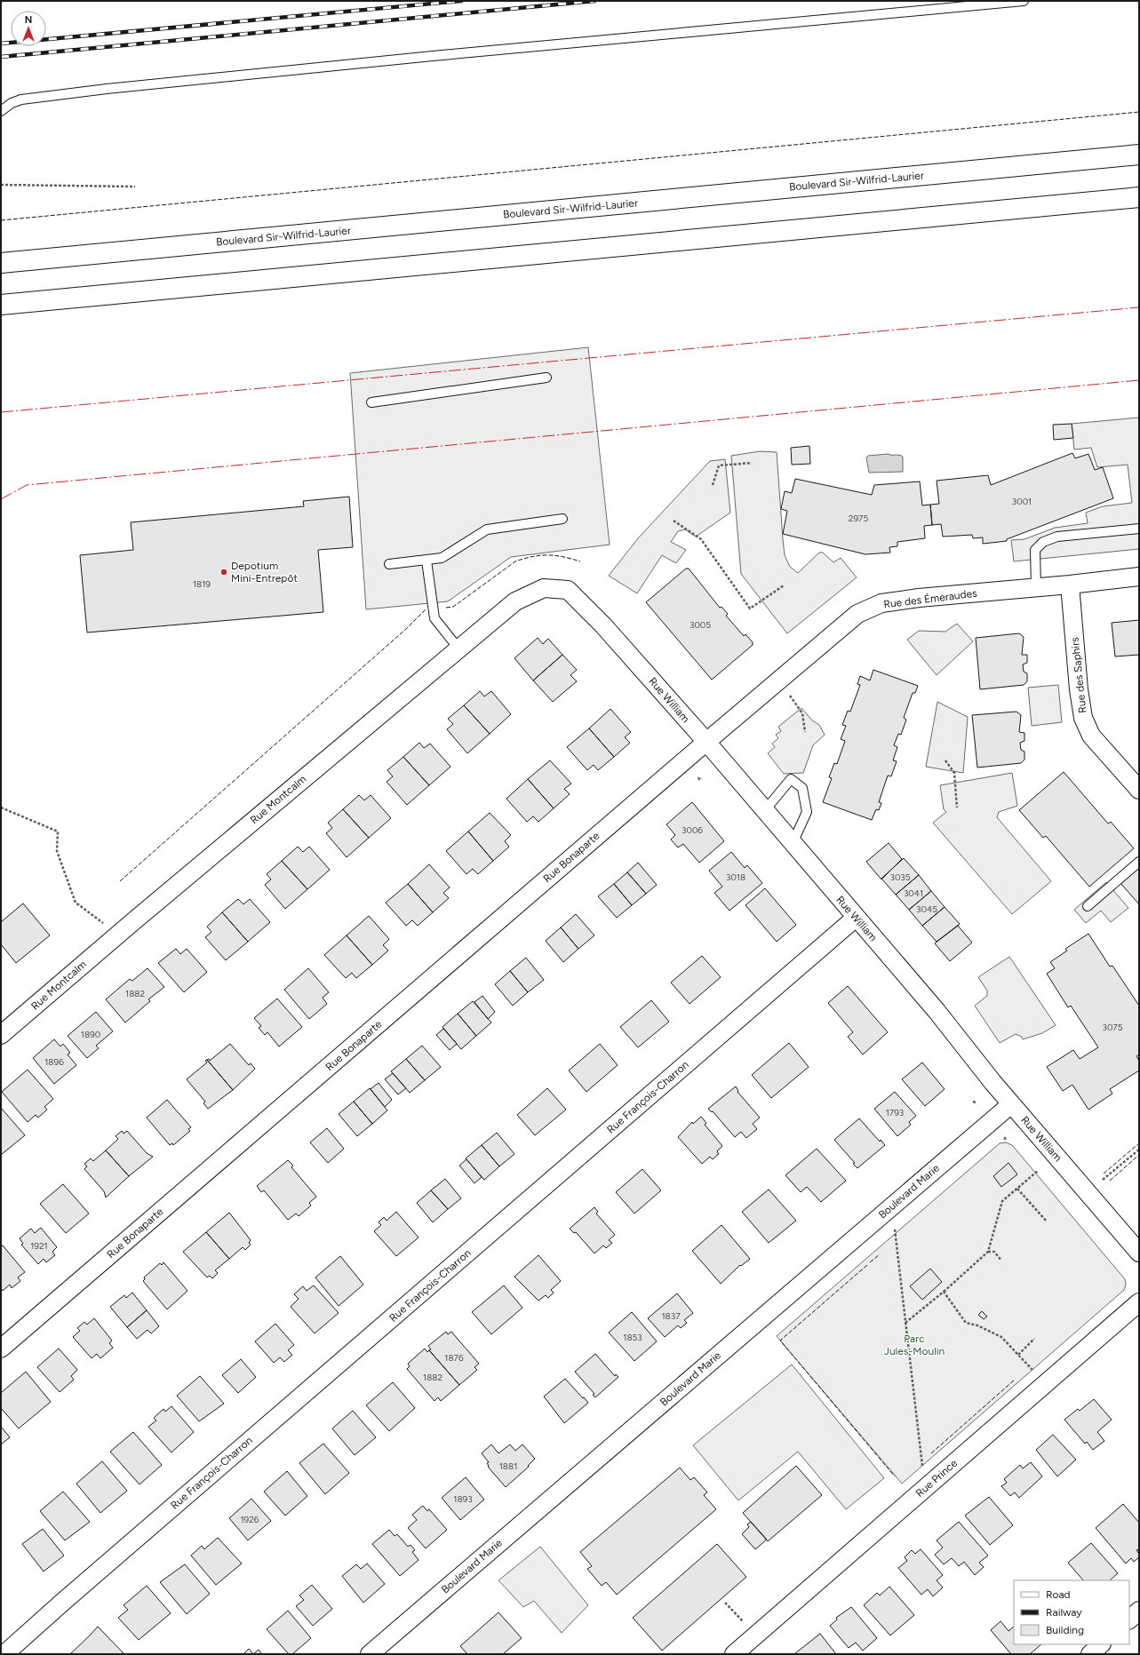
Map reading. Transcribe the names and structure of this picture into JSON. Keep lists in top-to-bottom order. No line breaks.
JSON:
{"streets":{"highway":["Boulevard Sir-Wilfrid-Laurier"],"street":["Rue des Émeraudes","Rue des Saphirs","Rue William","Rue Montcalm","Rue Bonaparte","Rue François-Charron","Boulevard Marie","Rue Prince"]},"crossings":[["Rue des Émeraudes","Rue des Saphirs"],["Rue des Émeraudes","Rue William"],["Rue des Émeraudes","Rue Bonaparte"],["Rue William","Rue Montcalm"],["Rue William","Rue Bonaparte"],["Rue William","Rue François-Charron"],["Rue William","Boulevard Marie"]],"parks":["Parc Jules-Moulin"],"places":["Depotium Mini-Entrepôt"],"house_numbers":["3001","2975","1819","3005","3006","3018","3035","3041","3045","1882","3075","1890","1896","1793","1921","1837","1853","1876","1882","1881","1893","1926"],"legend":["Road","Railway","Building"],"north":"top"}
